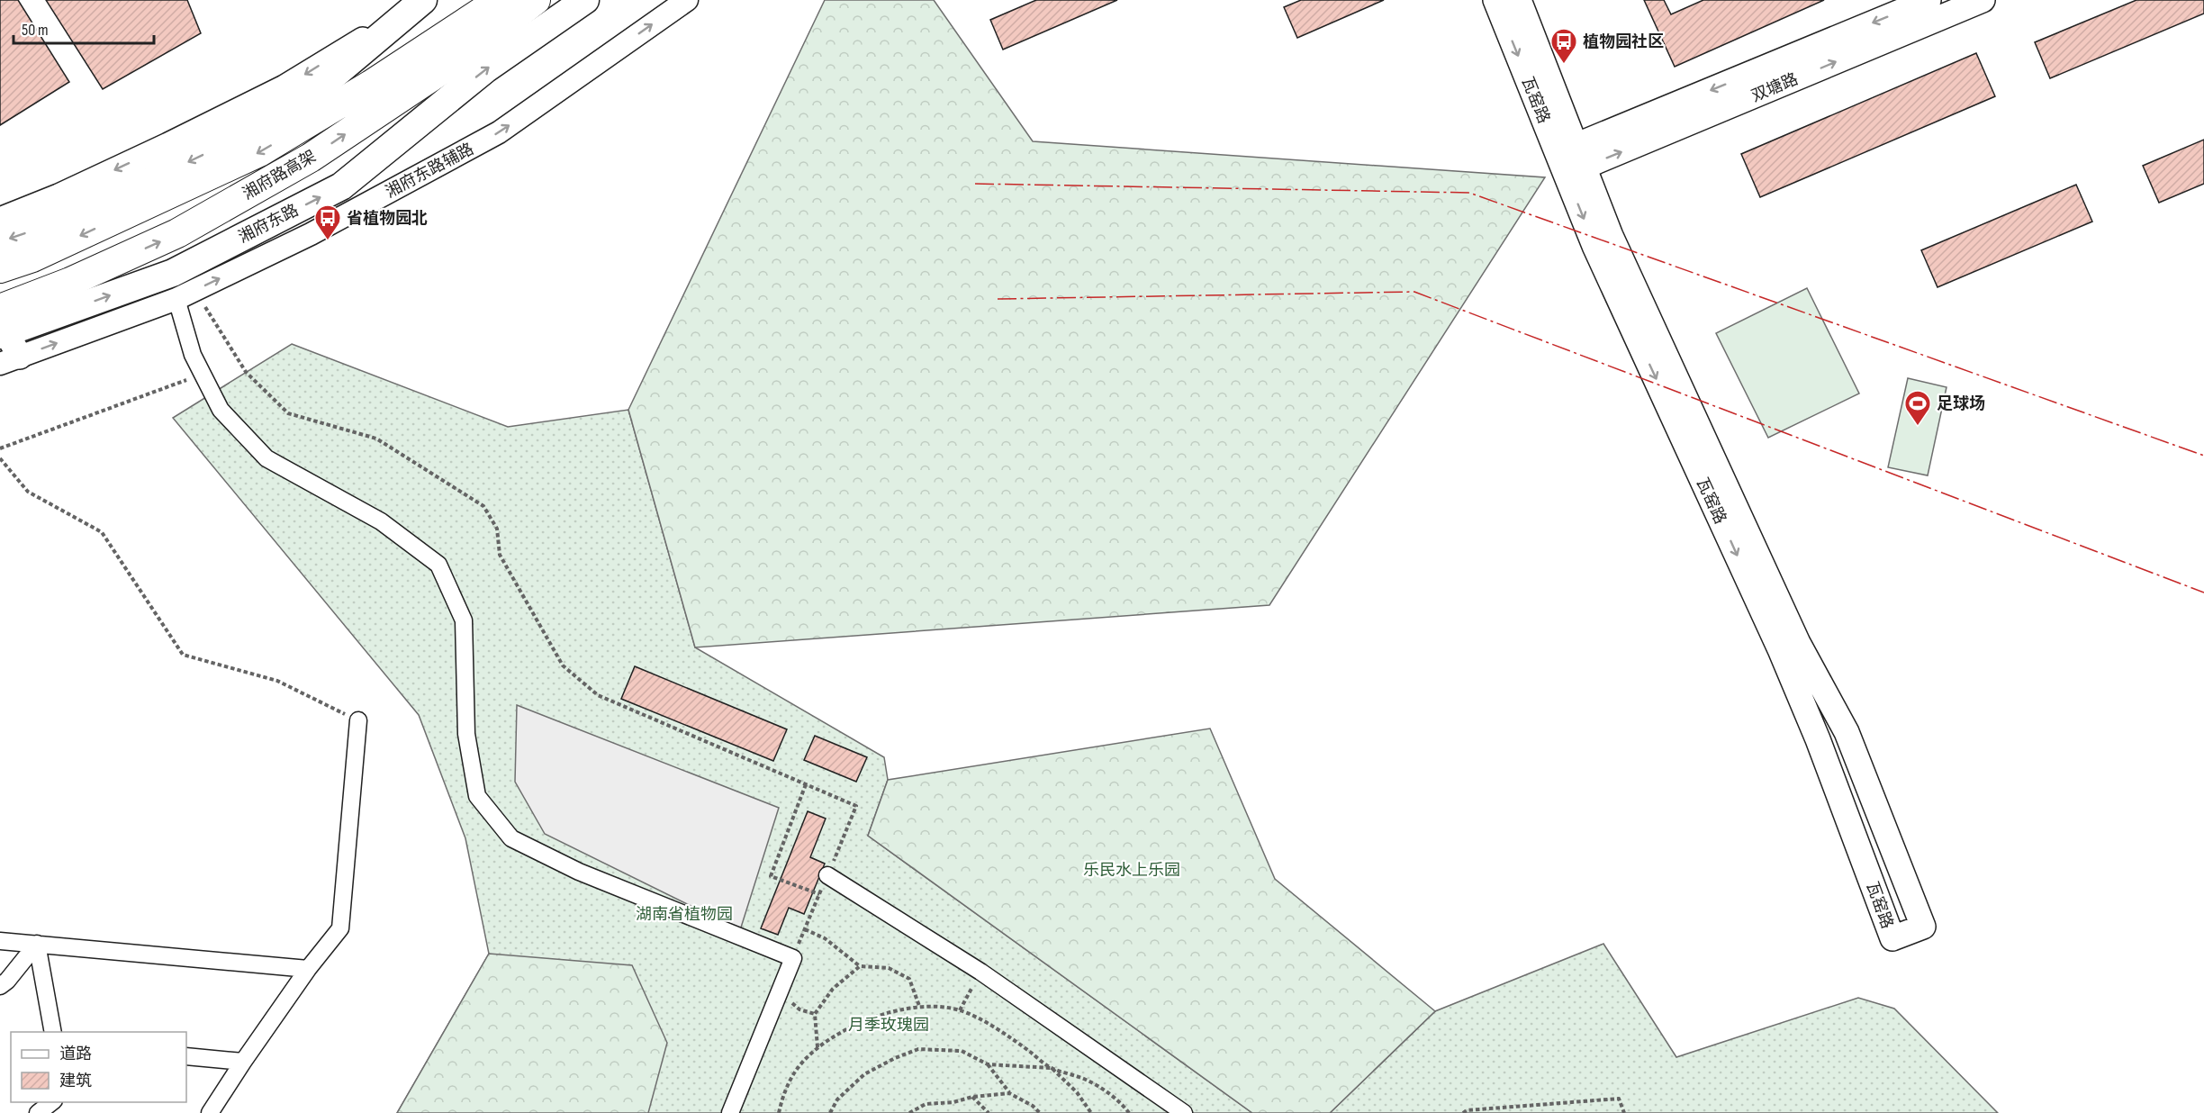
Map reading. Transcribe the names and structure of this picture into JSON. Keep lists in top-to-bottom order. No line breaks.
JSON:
{"streets":{"highway":["湘府路高架"],"main road":["双塘路","瓦窑路","湘府东路"],"street":["湘府东路辅路"]},"crossings":[["双塘路","瓦窑路"],["湘府东路辅路","湘府路高架"],["湘府东路辅路","湘府东路"],["湘府路高架","湘府东路"]],"one_way":["湘府东路辅路"],"parks":["乐民水上乐园","湖南省植物园","月季玫瑰园"],"places":{"bus stop":["植物园社区","省植物园北"],"sports":["足球场"]},"legend":["道路","建筑"],"scale_bar":"50 m"}
